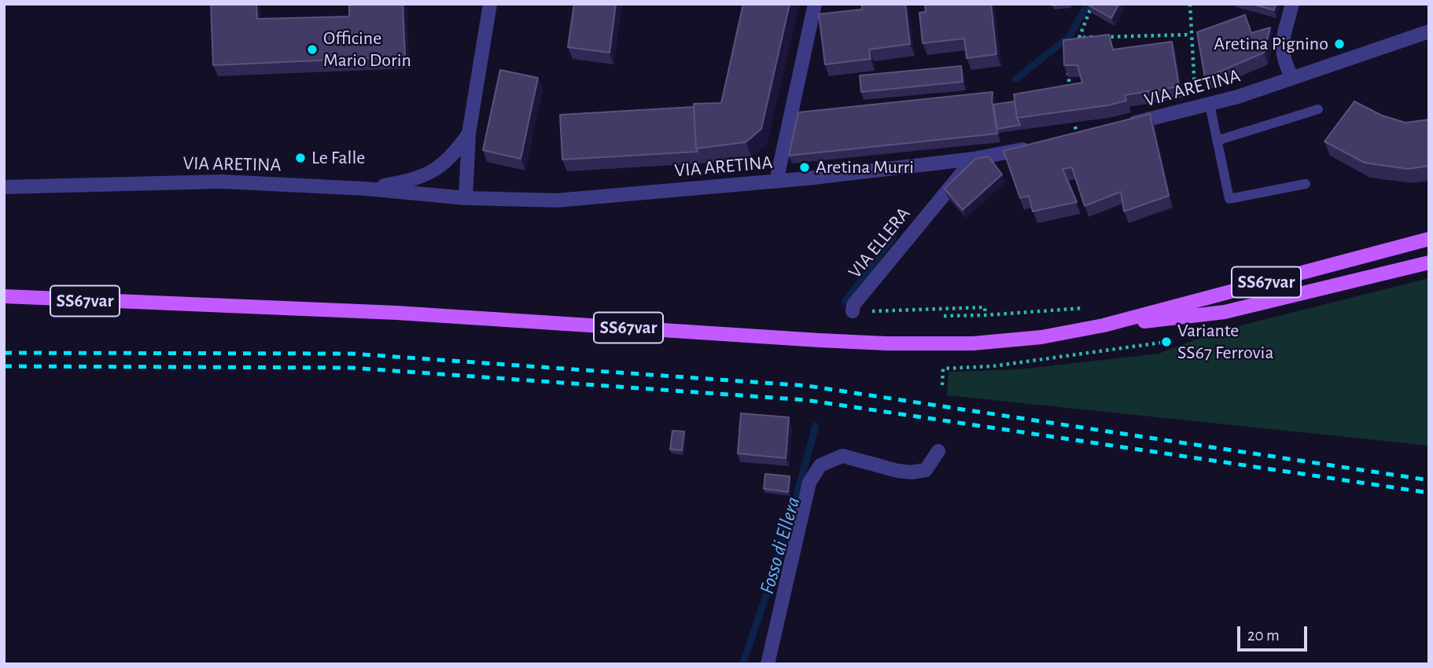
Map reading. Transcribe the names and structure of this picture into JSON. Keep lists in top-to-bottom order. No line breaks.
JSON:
{"streets":{"main road":["SS67var"],"street":["VIA ARETINA","VIA ELLERA"]},"crossings":[["VIA ARETINA","VIA ELLERA"]],"water":["Fosso di Ellera"],"places":["Aretina Pignino","Officine Mario Dorin","Le Falle","Aretina Murri","Variante SS67 Ferrovia"],"scale_bar":"20 m"}
